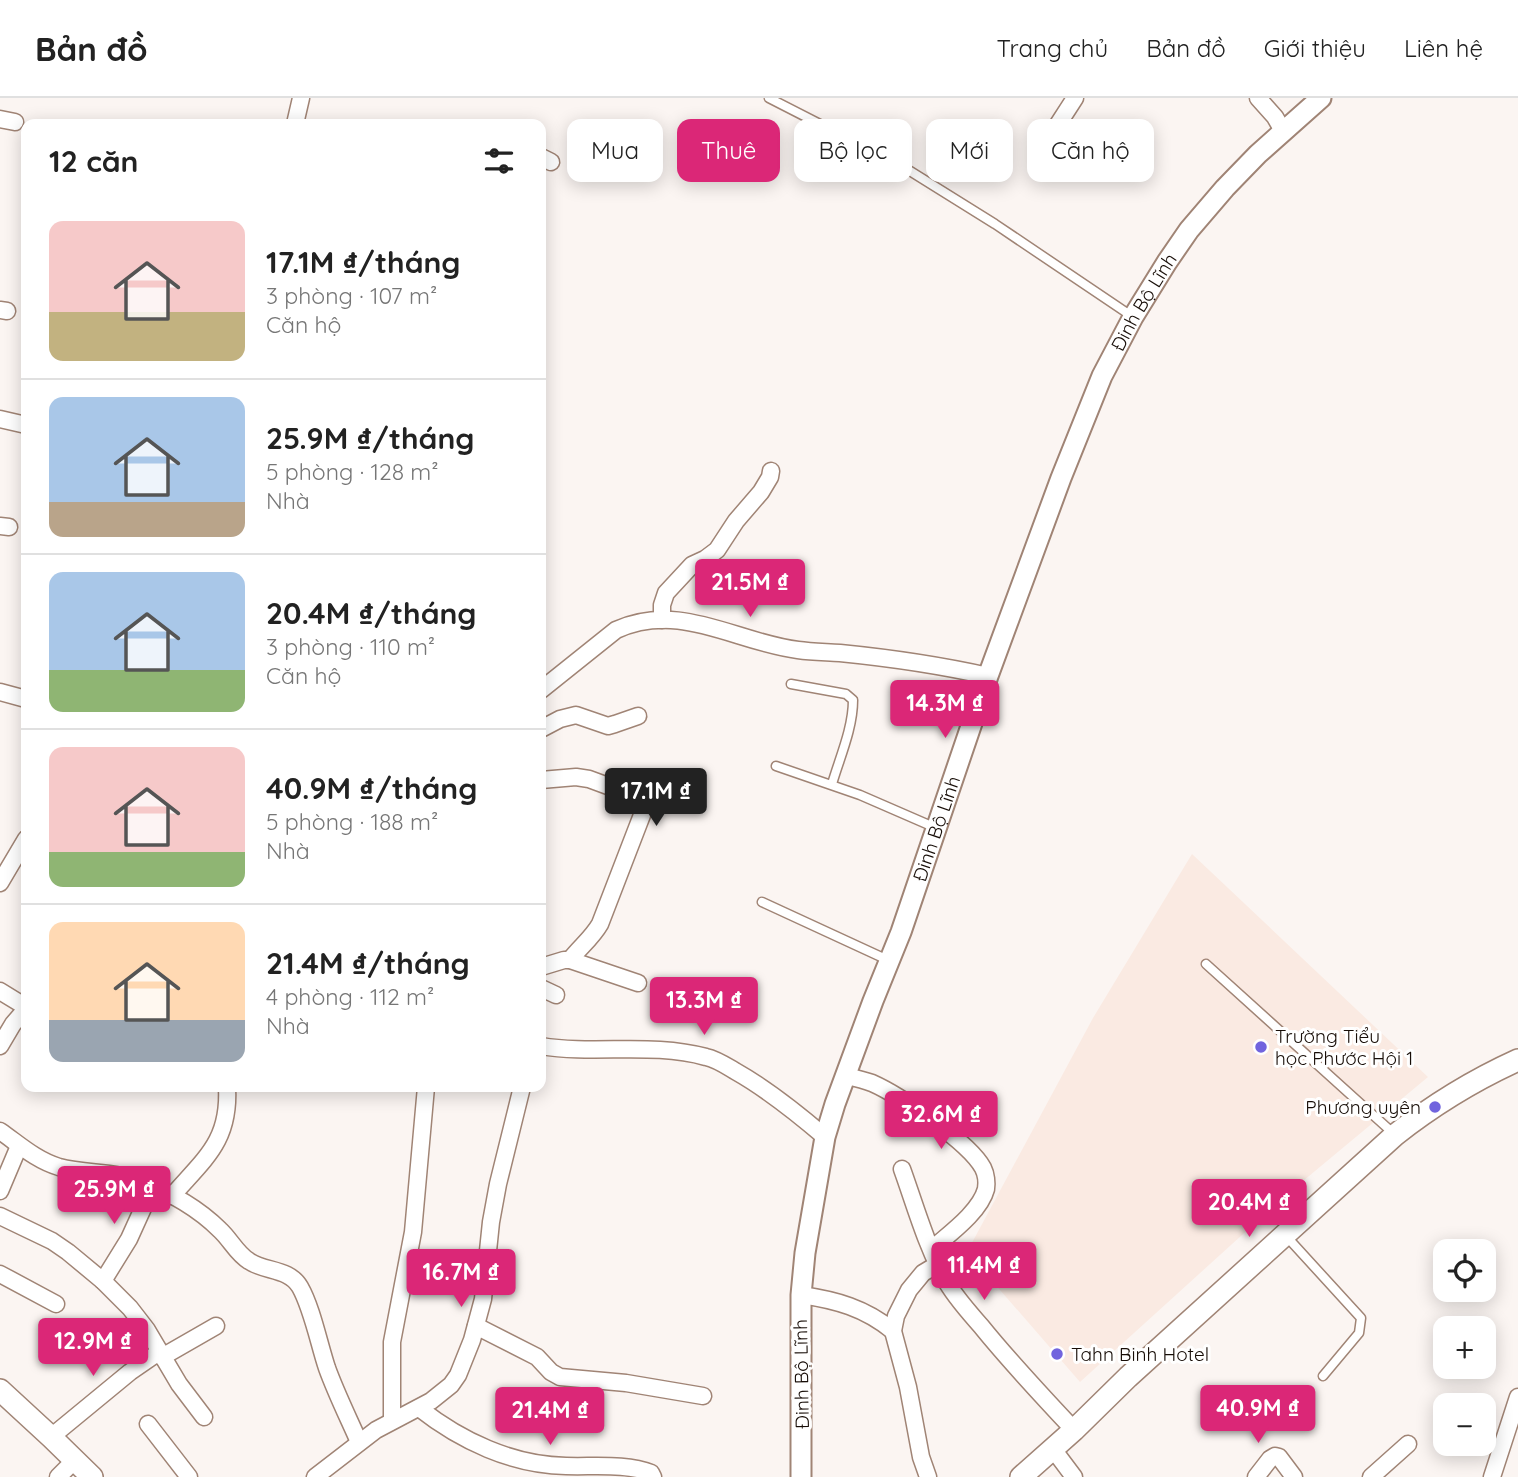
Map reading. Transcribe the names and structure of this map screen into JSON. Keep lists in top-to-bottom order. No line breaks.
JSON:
{"streets":{"street":["Đinh Bộ Lĩnh"]},"places":["Trường Tiểu học Phước Hội 1","Phương uyên","Tahn Binh Hotel"],"page":{"header":"Bản đồ","nav":["Trang chủ","Bản đồ","Giới thiệu","Liên hệ"],"chip":["Mua","Thuê","Bộ lọc","Mới","Căn hộ"],"heading":"12 căn","list":[{"name":"17.1M ₫/tháng","note":"3 phòng · 107 m² · Căn hộ"},{"name":"25.9M ₫/tháng","note":"5 phòng · 128 m² · Nhà"},{"name":"20.4M ₫/tháng","note":"3 phòng · 110 m² · Căn hộ"},{"name":"40.9M ₫/tháng","note":"5 phòng · 188 m² · Nhà"},{"name":"21.4M ₫/tháng","note":"4 phòng · 112 m² · Nhà"}],"price":["21.5M ₫","14.3M ₫","17.1M ₫","13.3M ₫","32.6M ₫","25.9M ₫","20.4M ₫","11.4M ₫","16.7M ₫","12.9M ₫","40.9M ₫","21.4M ₫"],"map_buttons":["+","−"]}}
